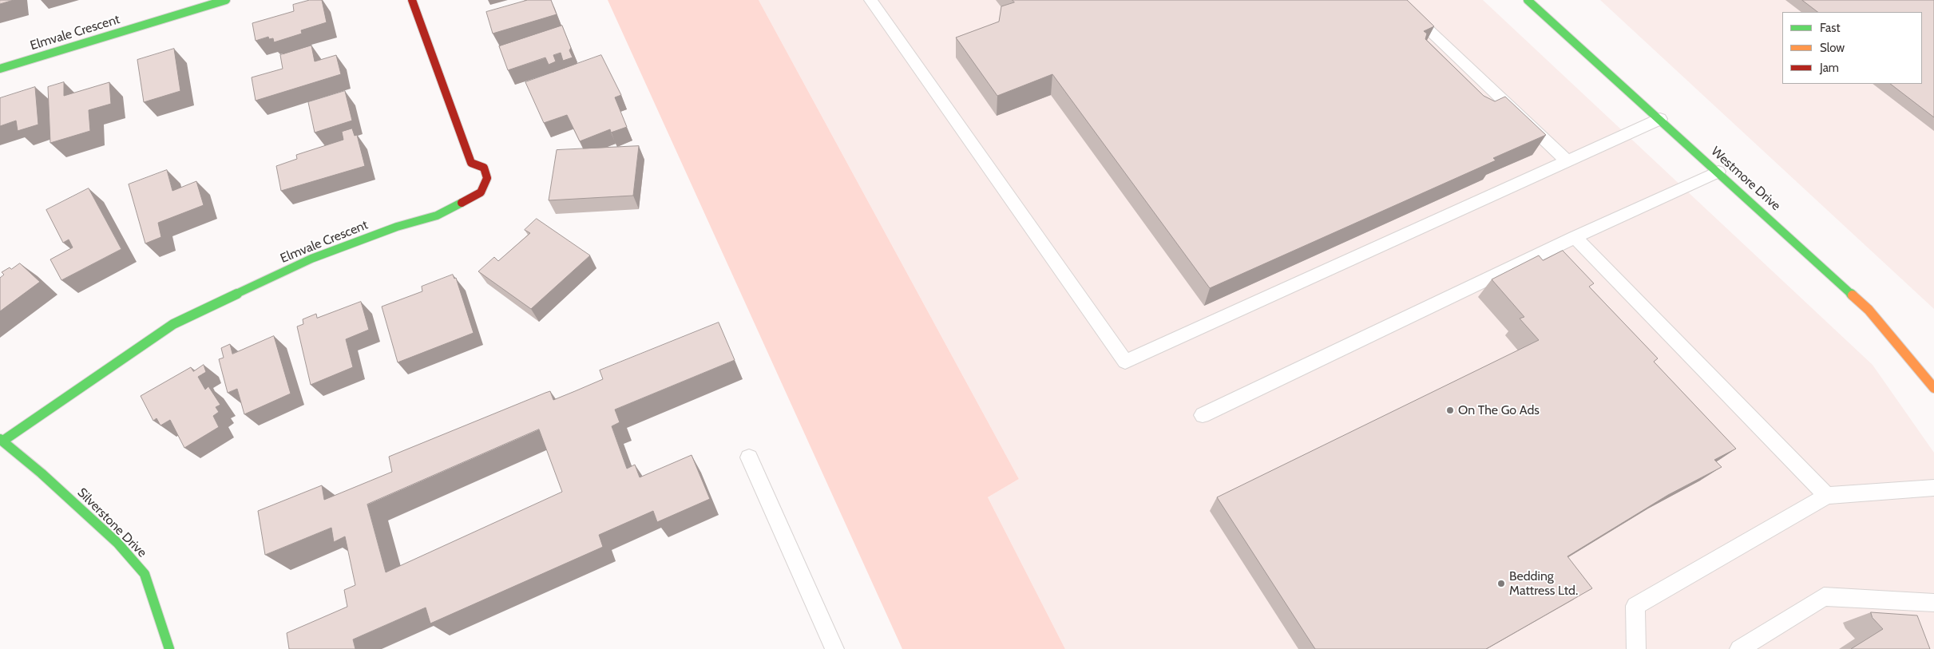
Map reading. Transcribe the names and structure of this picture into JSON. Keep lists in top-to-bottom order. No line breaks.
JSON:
{"streets":{"street":["Elmvale Crescent","Westmore Drive","Silverstone Drive"]},"crossings":[["Elmvale Crescent","Silverstone Drive"]],"places":["On The Go Ads","Bedding Mattress Ltd."],"legend":["Fast","Slow","Jam"]}
